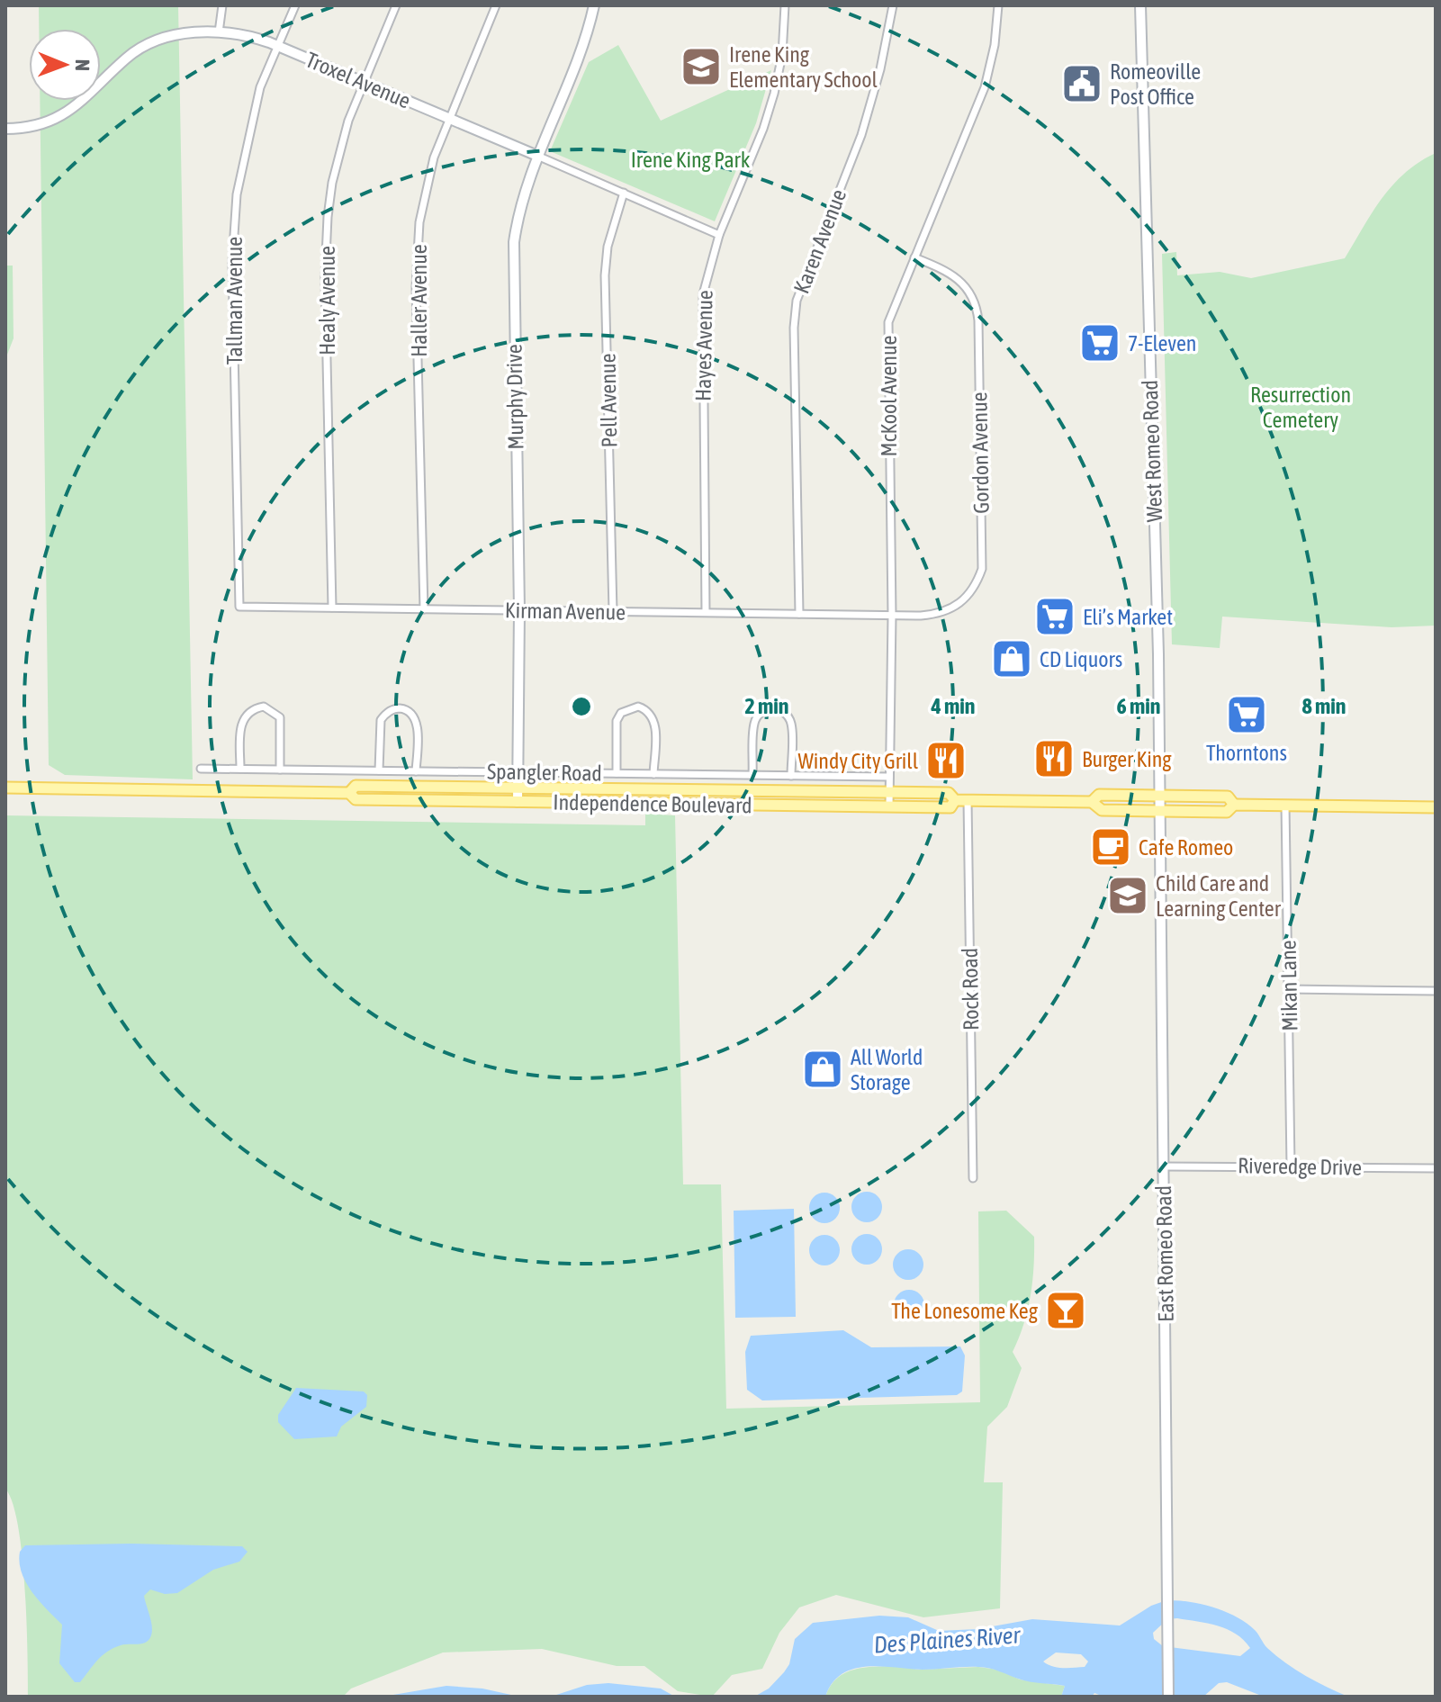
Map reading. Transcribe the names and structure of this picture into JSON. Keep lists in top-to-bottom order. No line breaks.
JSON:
{"streets":{"main road":["Troxel Avenue","Murphy Drive","West Romeo Road","Independence Boulevard","East Romeo Road"],"street":["Karen Avenue","Tallman Avenue","Healy Avenue","Haller Avenue","Hayes Avenue","McKool Avenue","Pell Avenue","Gordon Avenue","Kirman Avenue","Spangler Road","Mikan Lane","Rock Road","Riveredge Drive"]},"crossings":[["Troxel Avenue","Tallman Avenue"],["Troxel Avenue","Healy Avenue"],["Troxel Avenue","Haller Avenue"],["Troxel Avenue","Hayes Avenue"],["Troxel Avenue","Murphy Drive"],["Troxel Avenue","Pell Avenue"],["Karen Avenue","Kirman Avenue"],["Tallman Avenue","Kirman Avenue"],["Healy Avenue","Kirman Avenue"],["Haller Avenue","Kirman Avenue"],["Hayes Avenue","Kirman Avenue"],["McKool Avenue","Gordon Avenue"],["McKool Avenue","Kirman Avenue"],["McKool Avenue","Spangler Road"],["McKool Avenue","Independence Boulevard"],["Murphy Drive","Kirman Avenue"],["Murphy Drive","Spangler Road"],["Murphy Drive","Independence Boulevard"],["Pell Avenue","Kirman Avenue"],["West Romeo Road","Independence Boulevard"],["West Romeo Road","East Romeo Road"],["Gordon Avenue","Kirman Avenue"],["Independence Boulevard","Mikan Lane"],["Independence Boulevard","Rock Road"],["Independence Boulevard","East Romeo Road"],["Mikan Lane","Riveredge Drive"],["Riveredge Drive","East Romeo Road"]],"water":["Des Plaines River"],"parks":["Irene King Park","Resurrection Cemetery"],"places":{"school or university":["Irene King Elementary School","Child Care and Learning Center"],"public building":["Romeoville Post Office"],"supermarket":["7-Eleven","Eli’s Market","Thorntons"],"shop":["CD Liquors","All World Storage"],"restaurant":["Burger King","Windy City Grill"],"cafe":["Cafe Romeo"],"bar":["The Lonesome Keg"]},"north":"right","rings":["2 min","4 min","6 min","8 min"]}
